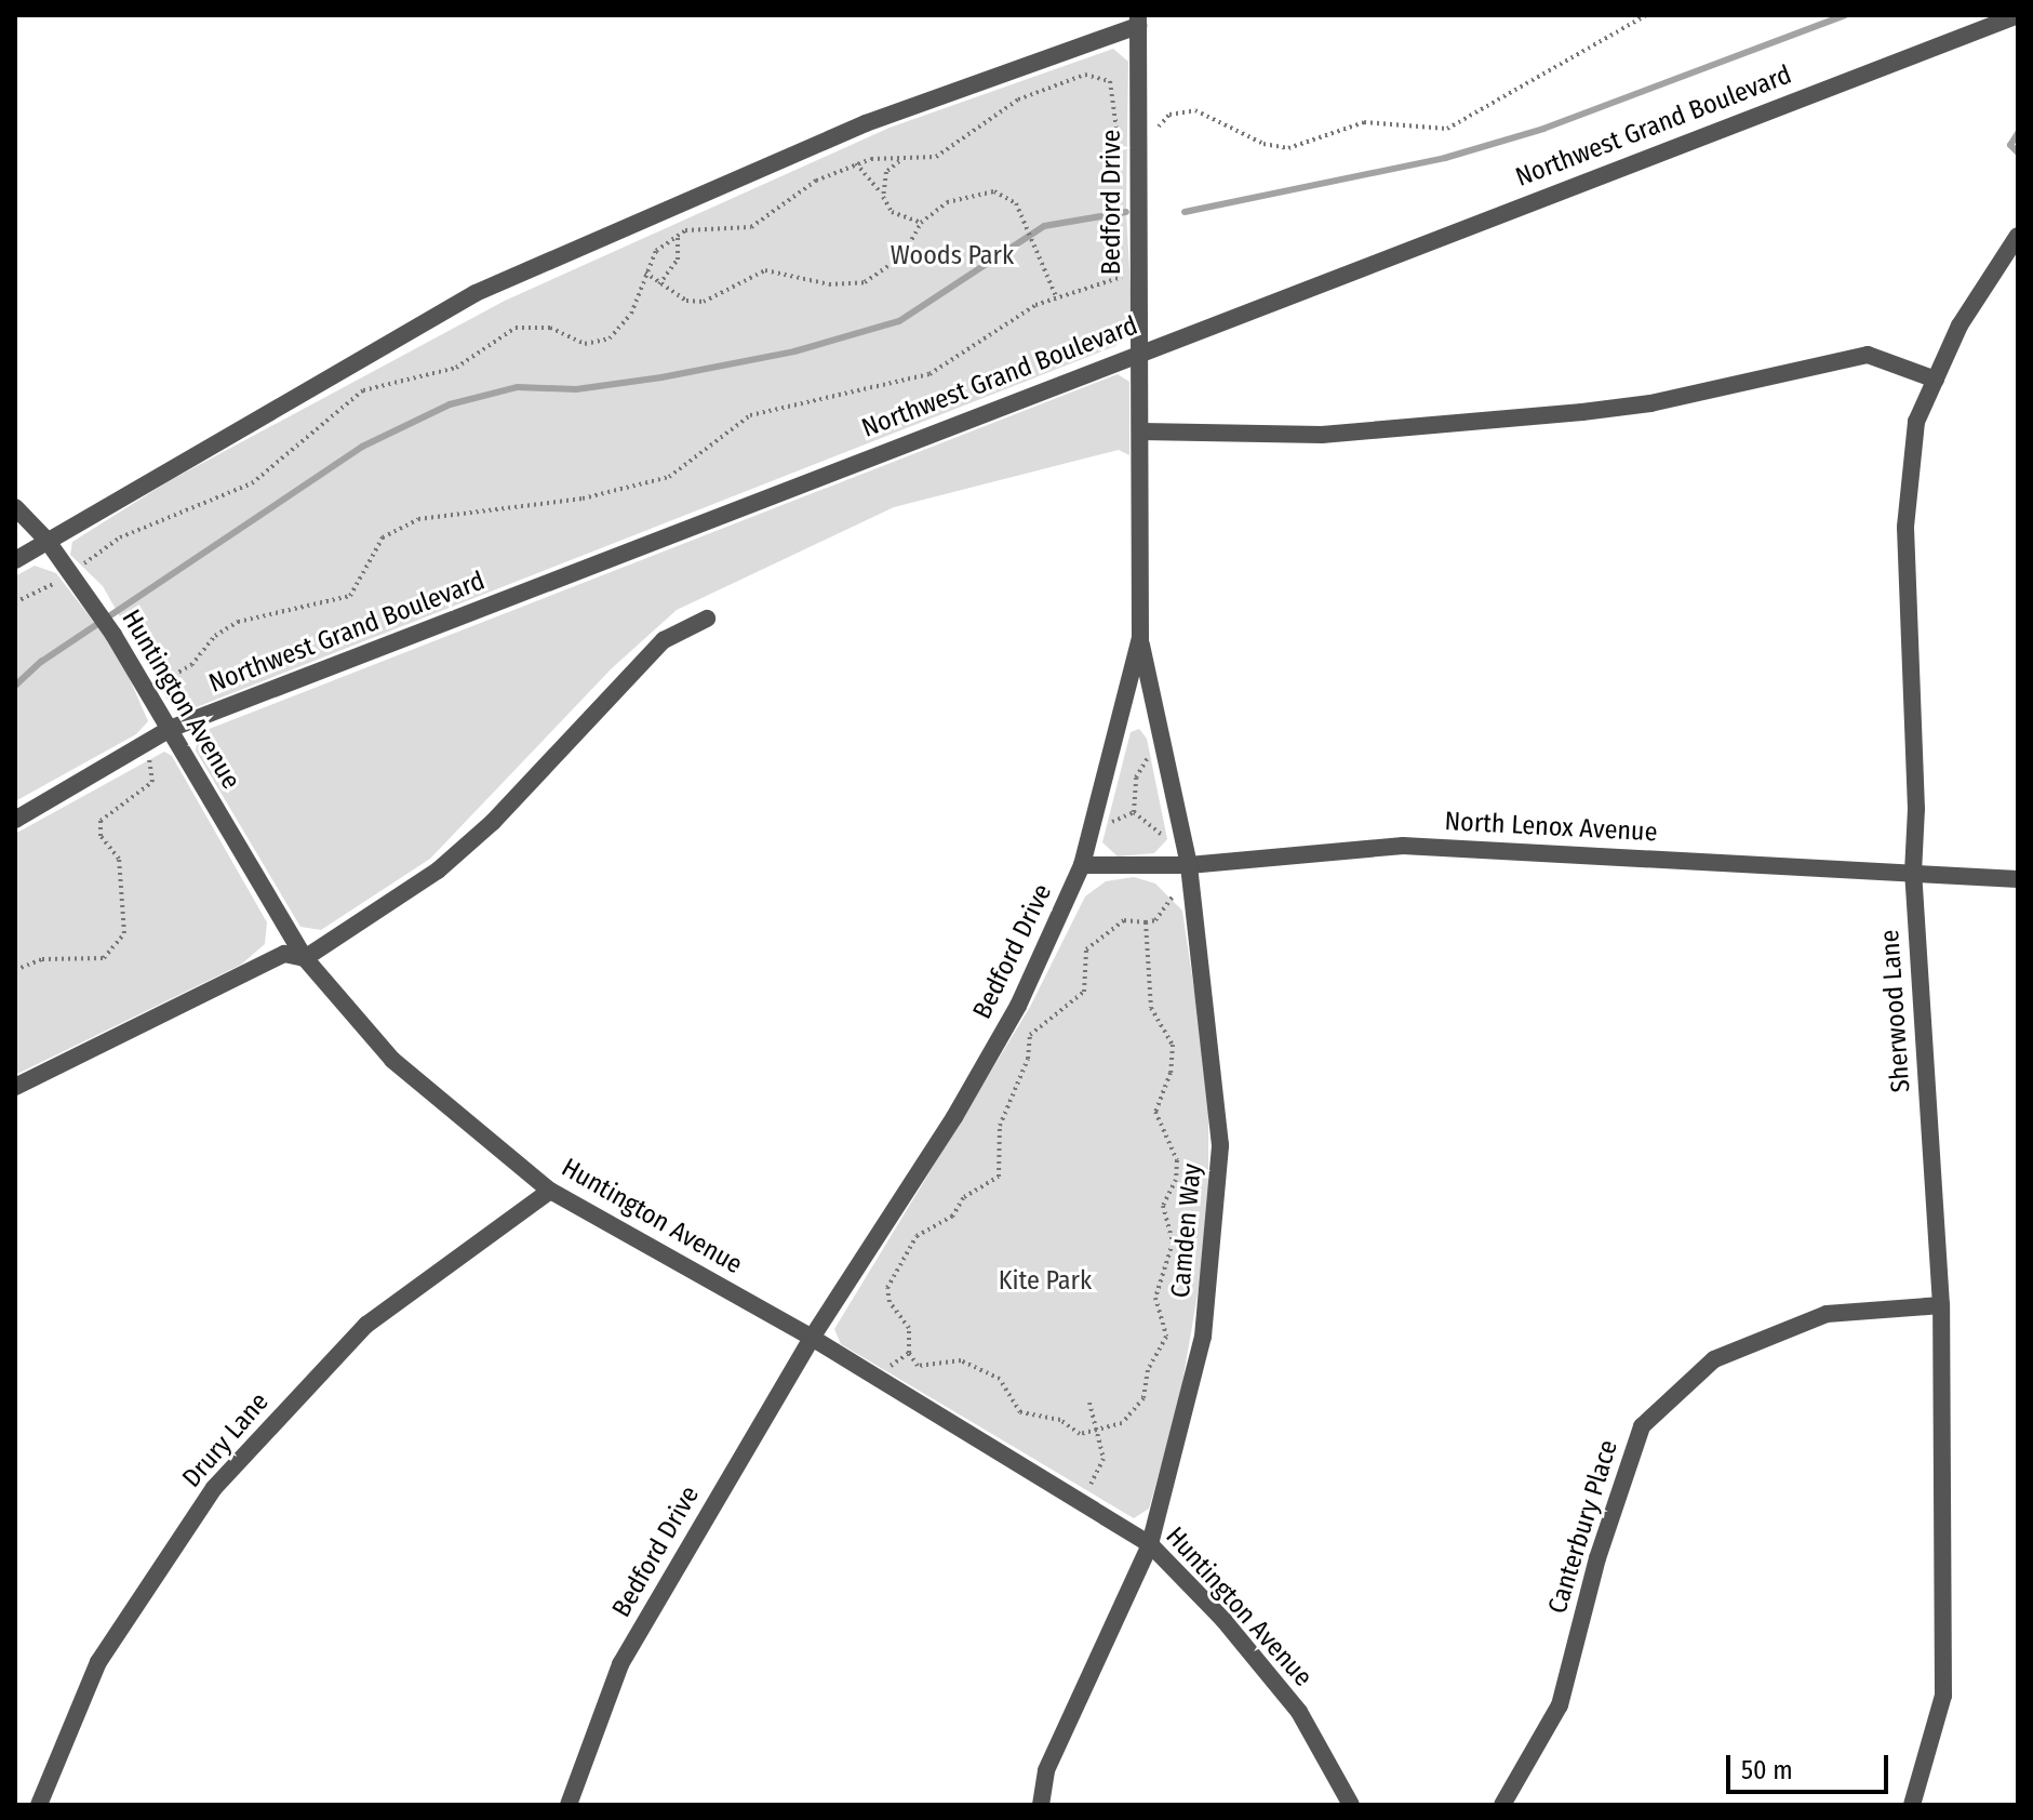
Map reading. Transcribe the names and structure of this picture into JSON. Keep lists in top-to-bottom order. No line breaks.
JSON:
{"streets":{"street":["Northwest Grand Boulevard","Bedford Drive","Huntington Avenue","North Lenox Avenue","Sherwood Lane","Camden Way","Drury Lane","Canterbury Place"]},"crossings":[["Northwest Grand Boulevard","Bedford Drive"],["Northwest Grand Boulevard","Huntington Avenue"],["Bedford Drive","Huntington Avenue"],["Bedford Drive","North Lenox Avenue"],["Bedford Drive","Camden Way"],["Huntington Avenue","Camden Way"],["Huntington Avenue","Drury Lane"],["North Lenox Avenue","Sherwood Lane"],["North Lenox Avenue","Camden Way"],["Sherwood Lane","Canterbury Place"]],"parks":["Woods Park","Kite Park"],"scale_bar":"50 m"}
